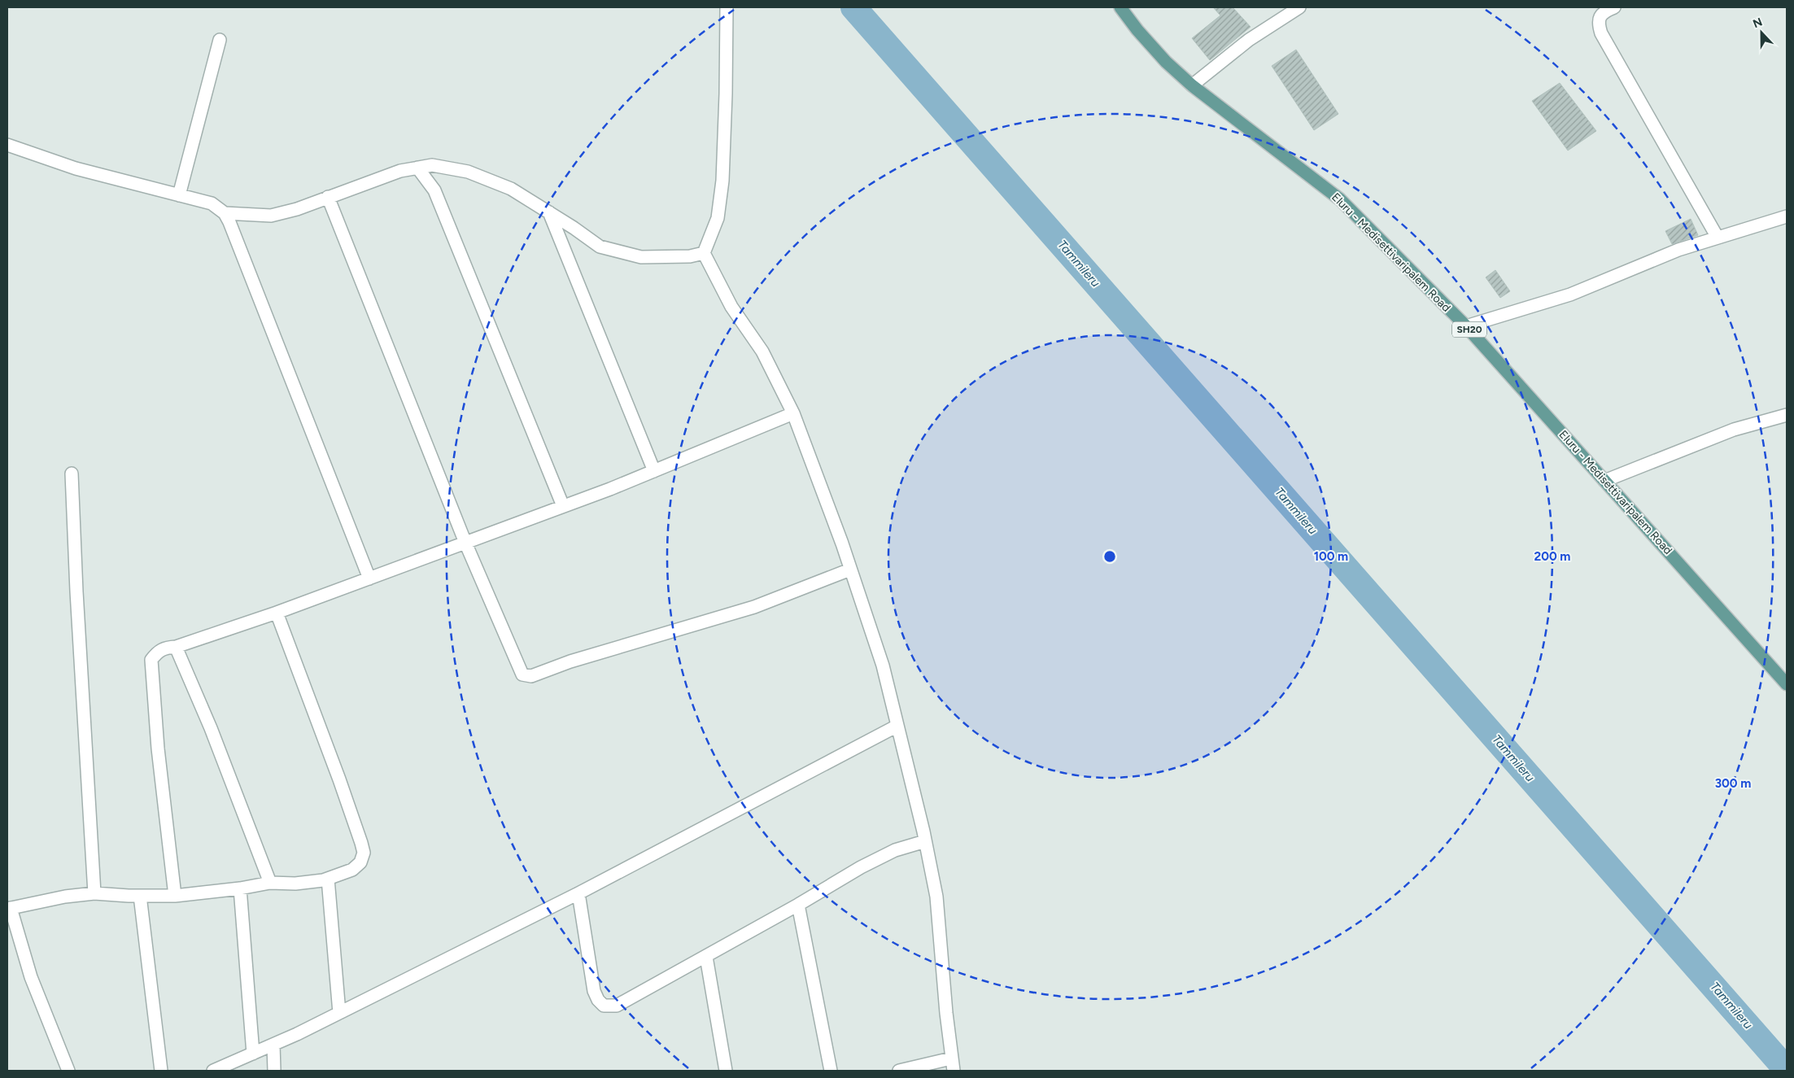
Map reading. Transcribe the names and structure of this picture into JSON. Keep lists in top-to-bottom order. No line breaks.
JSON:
{"streets":{"main road":["Eluru - Medisettivaripalem Road","SH20"]},"water":["Tammileru"],"north":"top","rings":["100 m","200 m","300 m"]}
